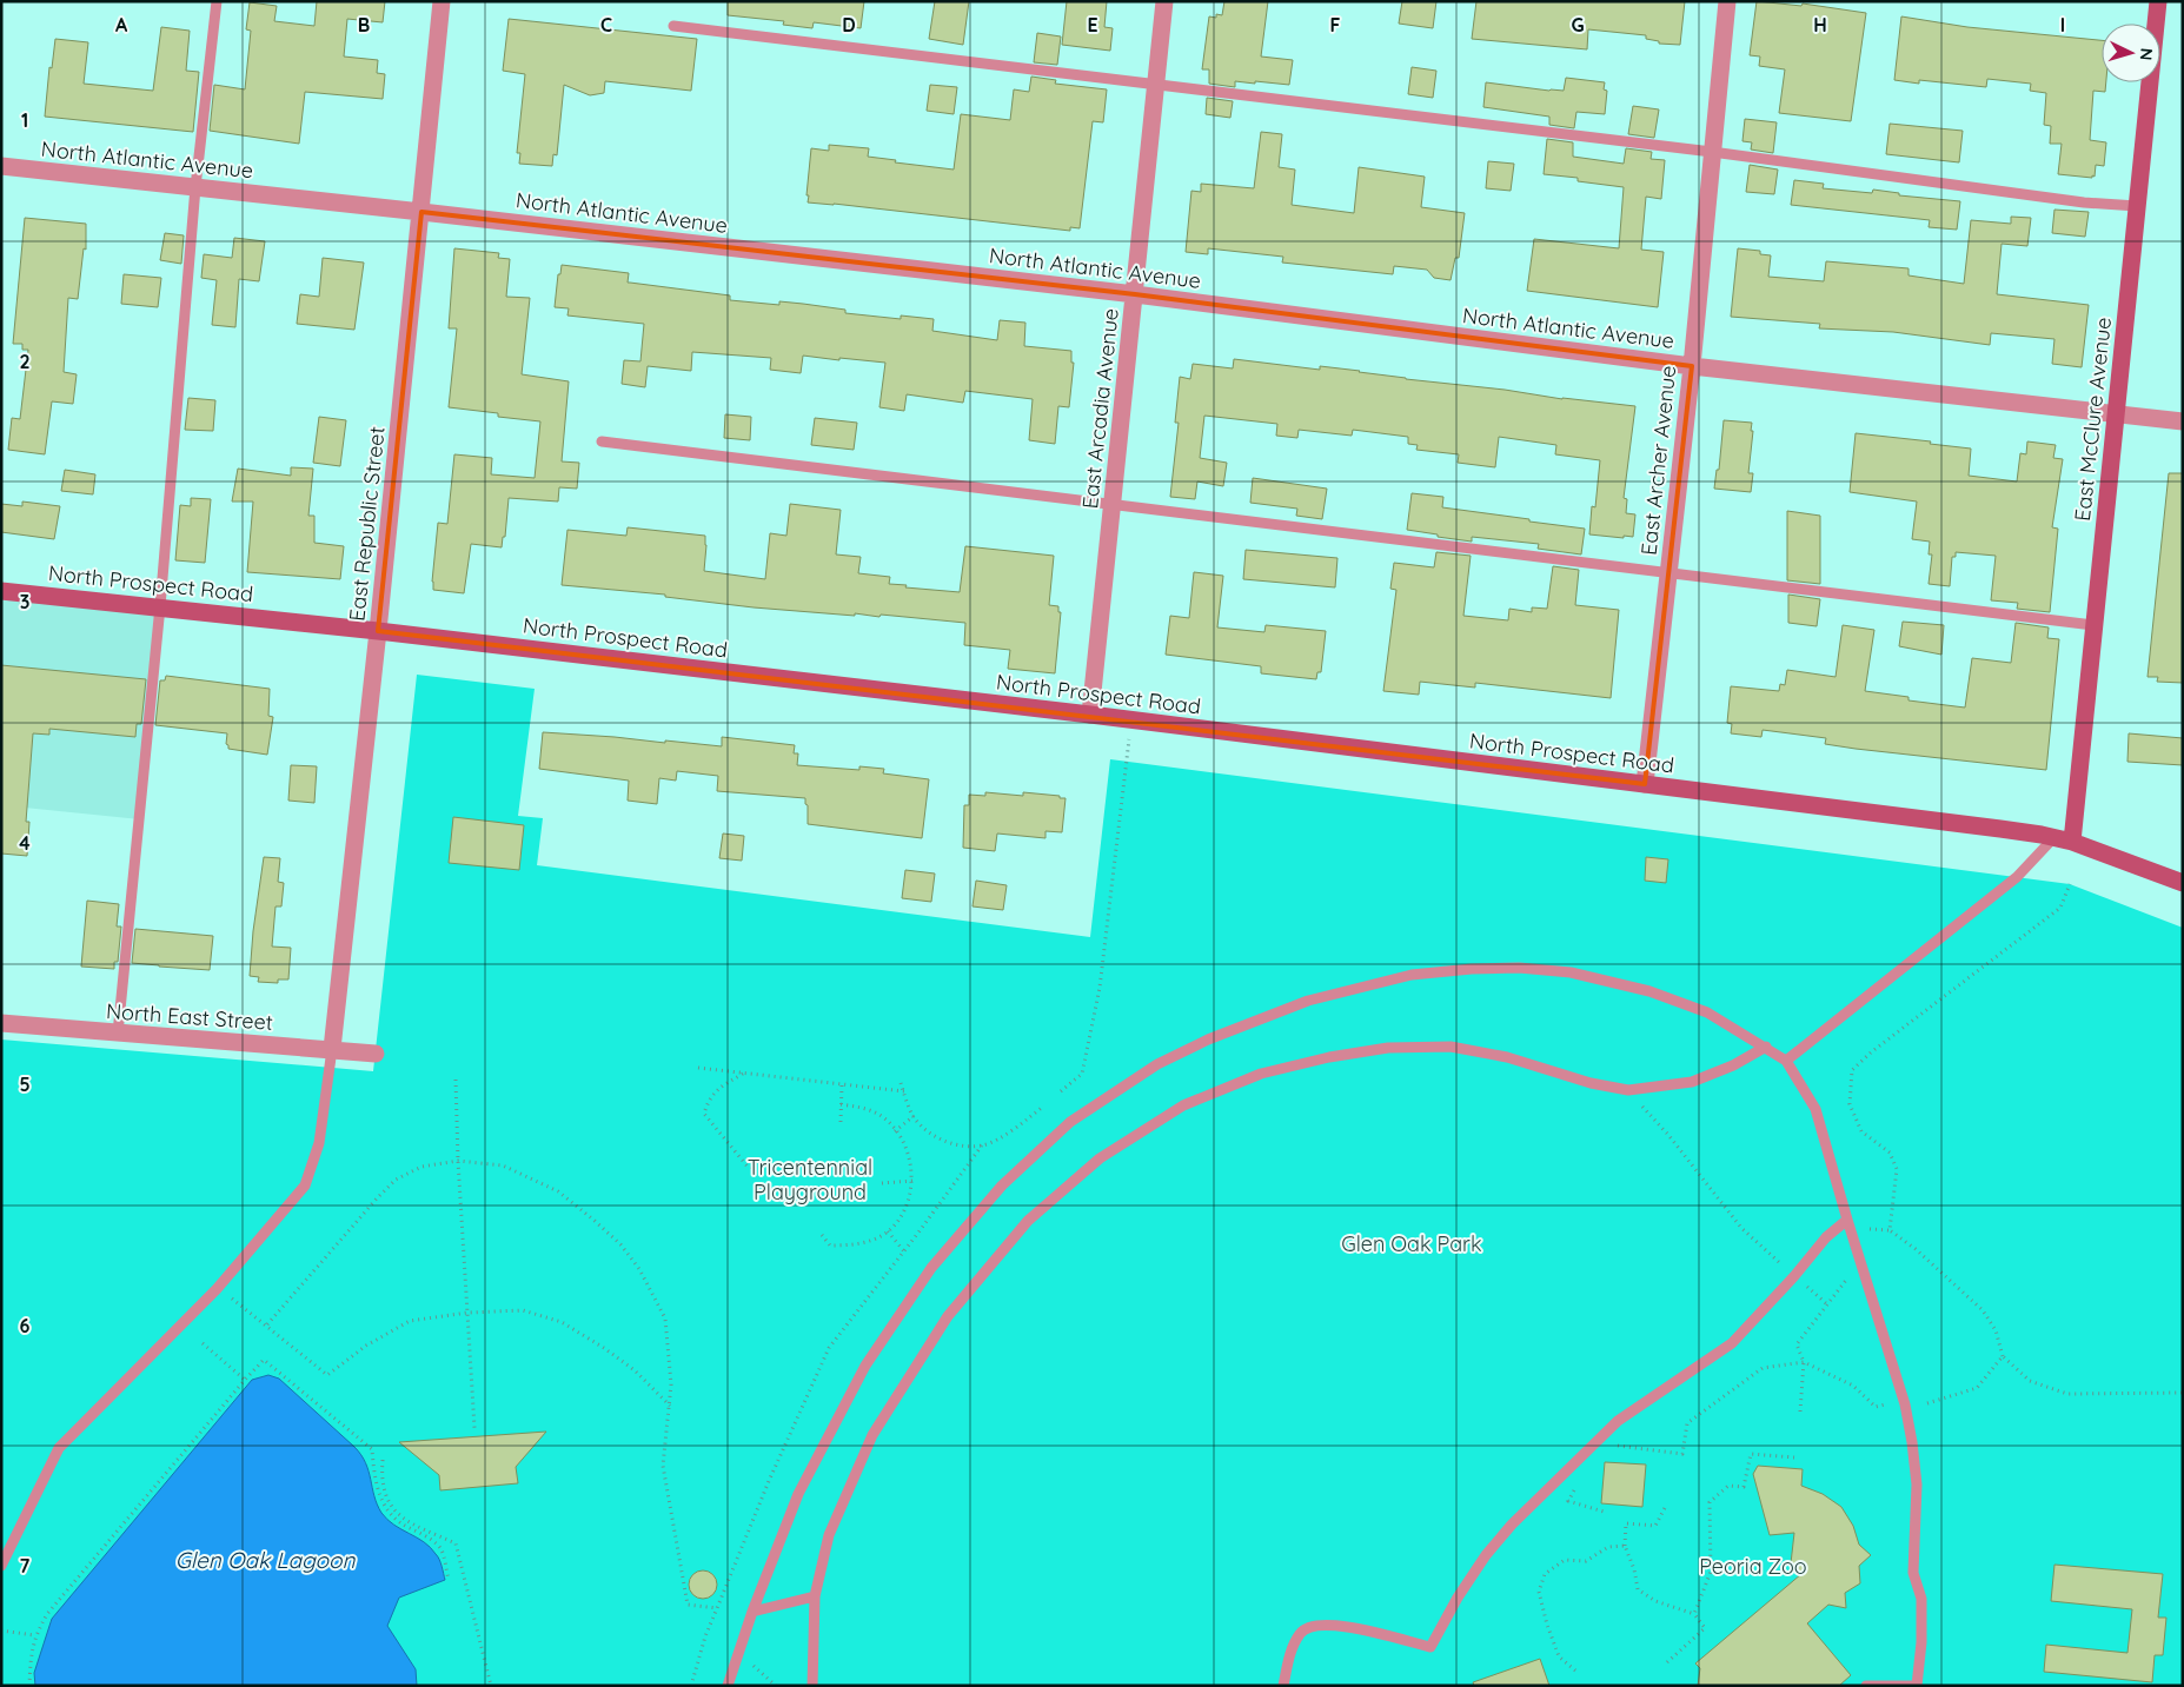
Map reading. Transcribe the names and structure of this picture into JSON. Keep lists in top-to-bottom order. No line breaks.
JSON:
{"streets":{"main road":["East McClure Avenue","North Prospect Road"],"street":["North Atlantic Avenue","East Arcadia Avenue","East Archer Avenue","East Republic Street","North East Street"]},"crossings":[["North Atlantic Avenue","East Arcadia Avenue"],["North Atlantic Avenue","East McClure Avenue"],["North Atlantic Avenue","East Archer Avenue"],["North Atlantic Avenue","East Republic Street"],["East Arcadia Avenue","North Prospect Road"],["East McClure Avenue","North Prospect Road"],["East Archer Avenue","North Prospect Road"],["East Republic Street","North Prospect Road"],["East Republic Street","North East Street"]],"water":["Glen Oak Lagoon"],"parks":["Tricentennial Playground","Glen Oak Park","Peoria Zoo"],"north":"right","grid":{"columns":["A","B","C","D","E","F","G","H","I"],"rows":["1","2","3","4","5","6","7"]}}
